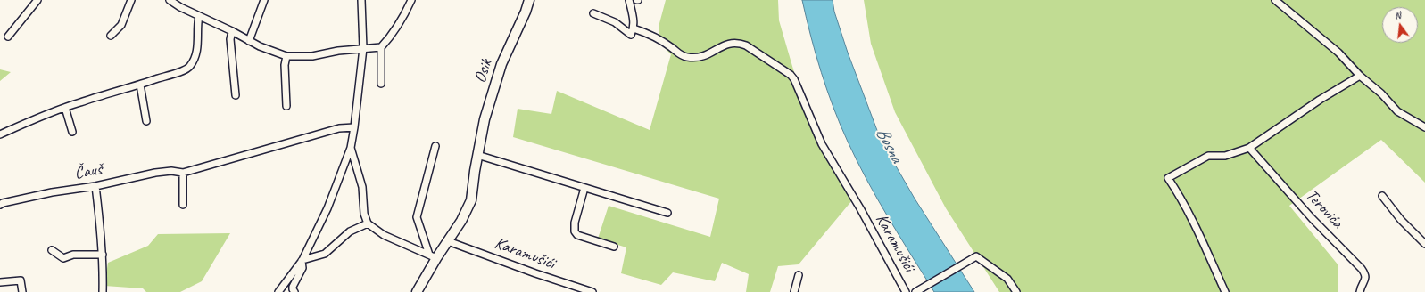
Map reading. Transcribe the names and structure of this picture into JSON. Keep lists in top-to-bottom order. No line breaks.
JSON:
{"streets":{"main road":["Osik"],"street":["Čauš","Terovića","Karamušići"]},"crossings":[["Osik","Karamušići"]],"water":["Bosna"],"north":"top"}
